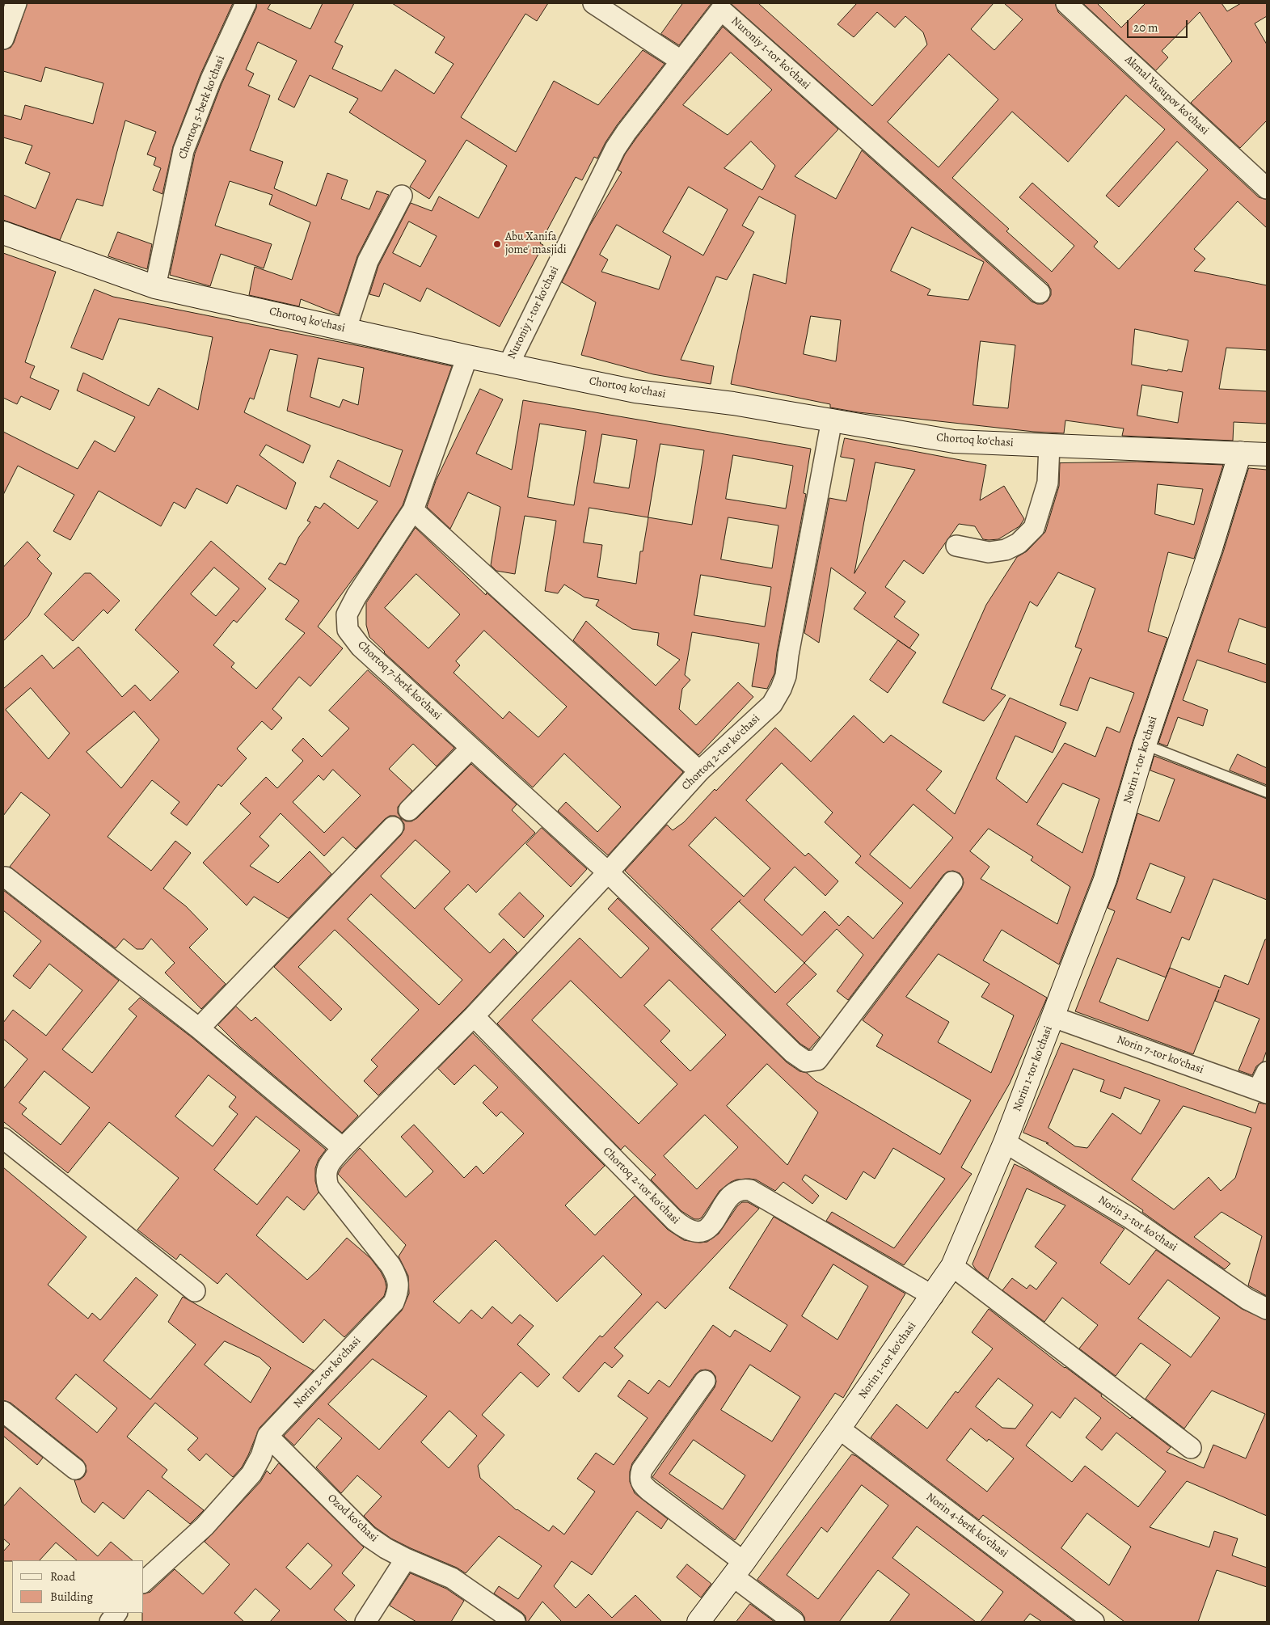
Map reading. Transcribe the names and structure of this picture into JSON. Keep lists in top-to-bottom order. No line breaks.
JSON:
{"streets":{"main road":["Chortoq koʻchasi","Norin 1-tor koʻchasi"],"street":["Nuroniy 1-tor koʻchasi","Akmal Yusupov koʻchasi","Chortoq 5-berk koʻchasi","Chortoq 7-berk koʻchasi","Chortoq 2-tor koʻchasi","Norin 7-tor koʻchasi","Norin 3-tor koʻchasi","Norin 2-tor koʻchasi","Ozod koʻchasi","Norin 4-berk koʻchasi"]},"crossings":[["Nuroniy 1-tor koʻchasi","Chortoq koʻchasi"],["Chortoq 5-berk koʻchasi","Chortoq koʻchasi"],["Chortoq koʻchasi","Chortoq 7-berk koʻchasi"],["Chortoq koʻchasi","Chortoq 2-tor koʻchasi"],["Chortoq koʻchasi","Norin 1-tor koʻchasi"],["Chortoq 7-berk koʻchasi","Chortoq 2-tor koʻchasi"],["Chortoq 2-tor koʻchasi","Norin 1-tor koʻchasi"],["Chortoq 2-tor koʻchasi","Norin 2-tor koʻchasi"],["Norin 1-tor koʻchasi","Norin 7-tor koʻchasi"],["Norin 1-tor koʻchasi","Norin 3-tor koʻchasi"],["Norin 1-tor koʻchasi","Norin 4-berk koʻchasi"],["Norin 2-tor koʻchasi","Ozod koʻchasi"]],"places":["Abu Xanifa jome' masjidi"],"legend":["Road","Building"],"scale_bar":"20 m"}
